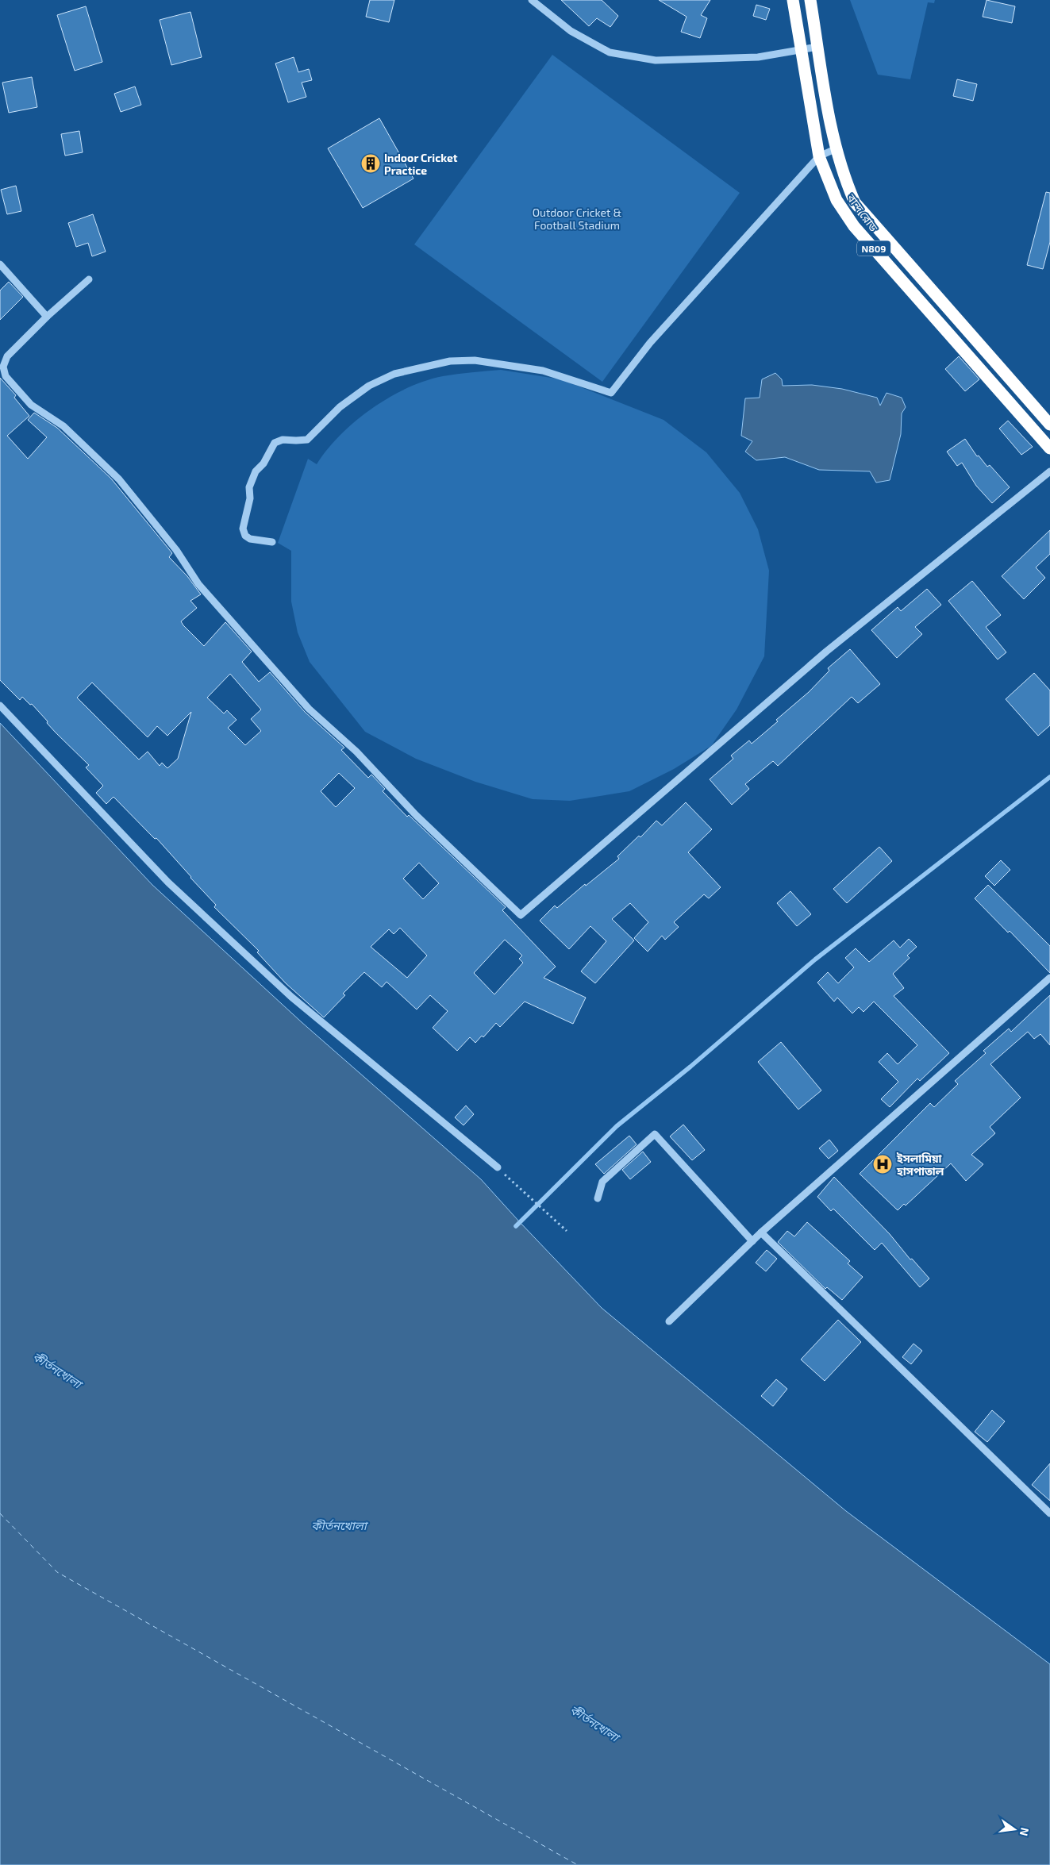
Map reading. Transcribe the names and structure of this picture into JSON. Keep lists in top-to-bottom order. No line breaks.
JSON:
{"streets":{"highway":["বান্দ রোড","N809"]},"water":["কীর্তনখোলা"],"parks":["Outdoor Cricket & Football Stadium"],"places":{"building":["Indoor Cricket Practice"],"hospital":["ইসলামিয়া হাসপাতাল"]},"north":"right"}
